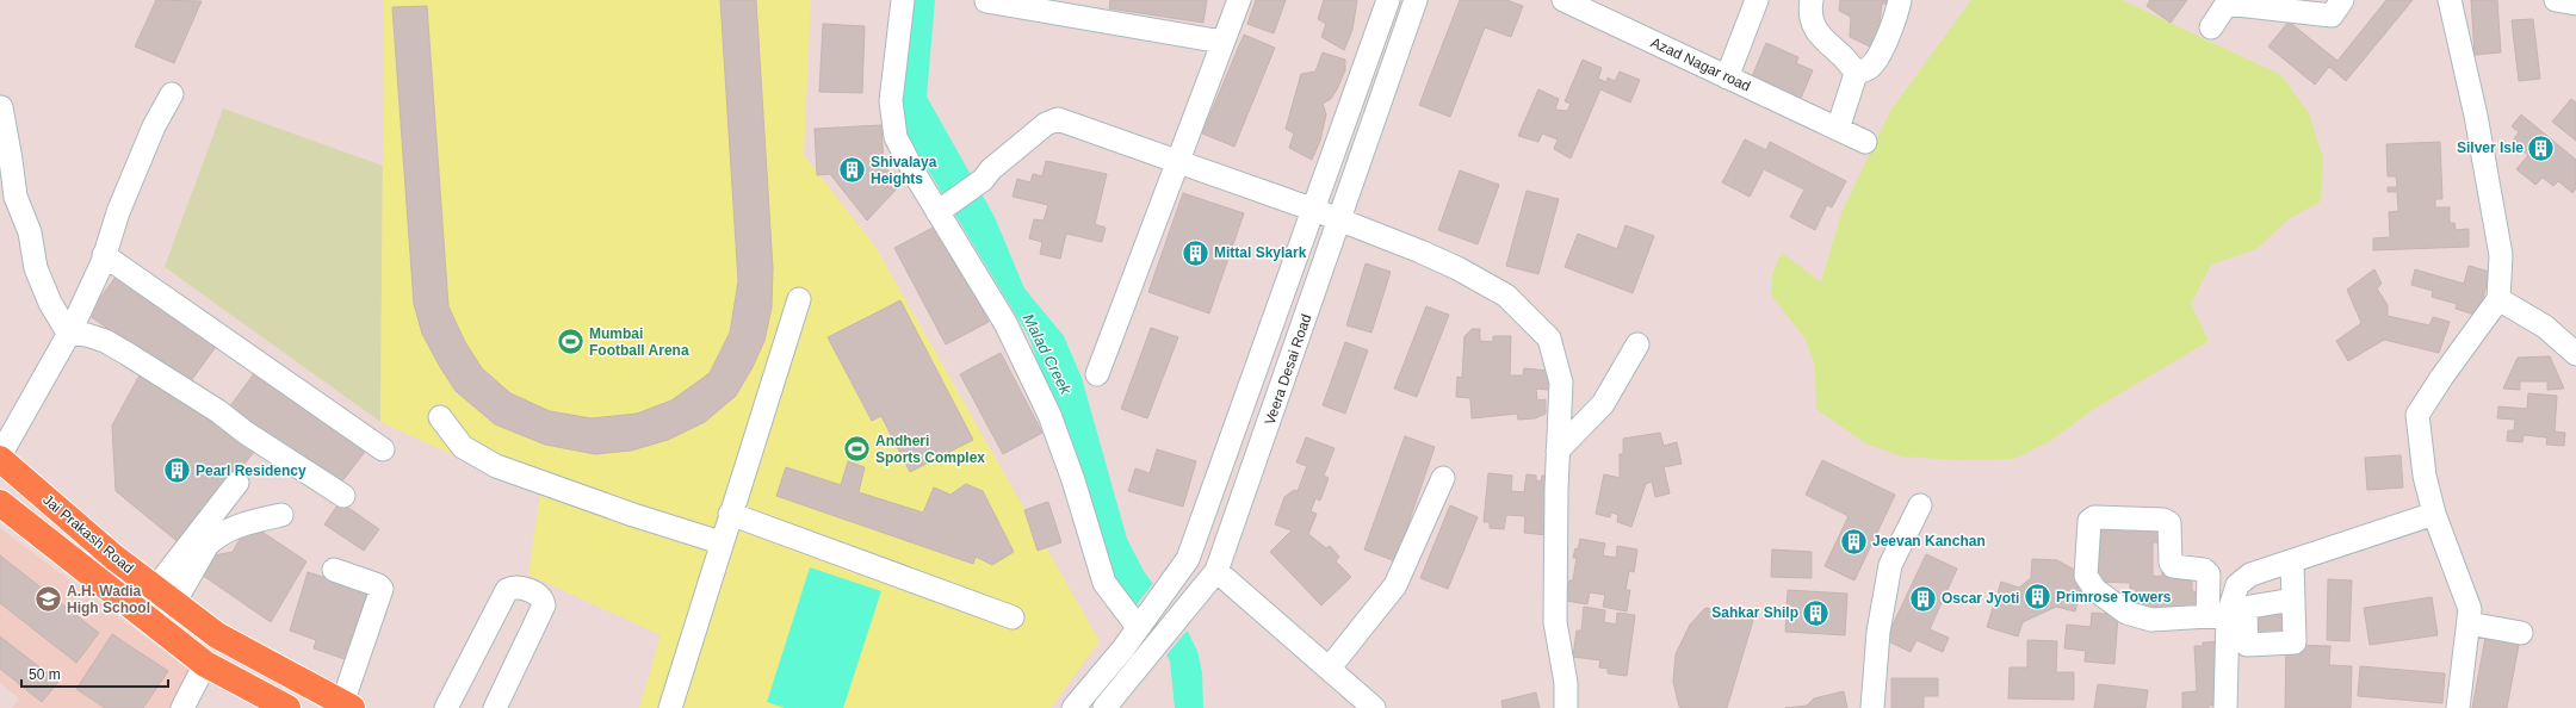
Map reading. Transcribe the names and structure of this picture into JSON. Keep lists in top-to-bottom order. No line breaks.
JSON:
{"streets":{"main road":["Jai Prakash Road"],"street":["Azad Nagar road","Veera Desai Road"]},"water":["Malad Creek"],"places":{"building":["Silver Isle","Shivalaya Heights","Mittal Skylark","Pearl Residency","Jeevan Kanchan","Primrose Towers","Oscar Jyoti","Sahkar Shilp"],"sports":["Mumbai Football Arena","Andheri Sports Complex"],"school or university":["A.H. Wadia High School"]},"scale_bar":"50 m"}
